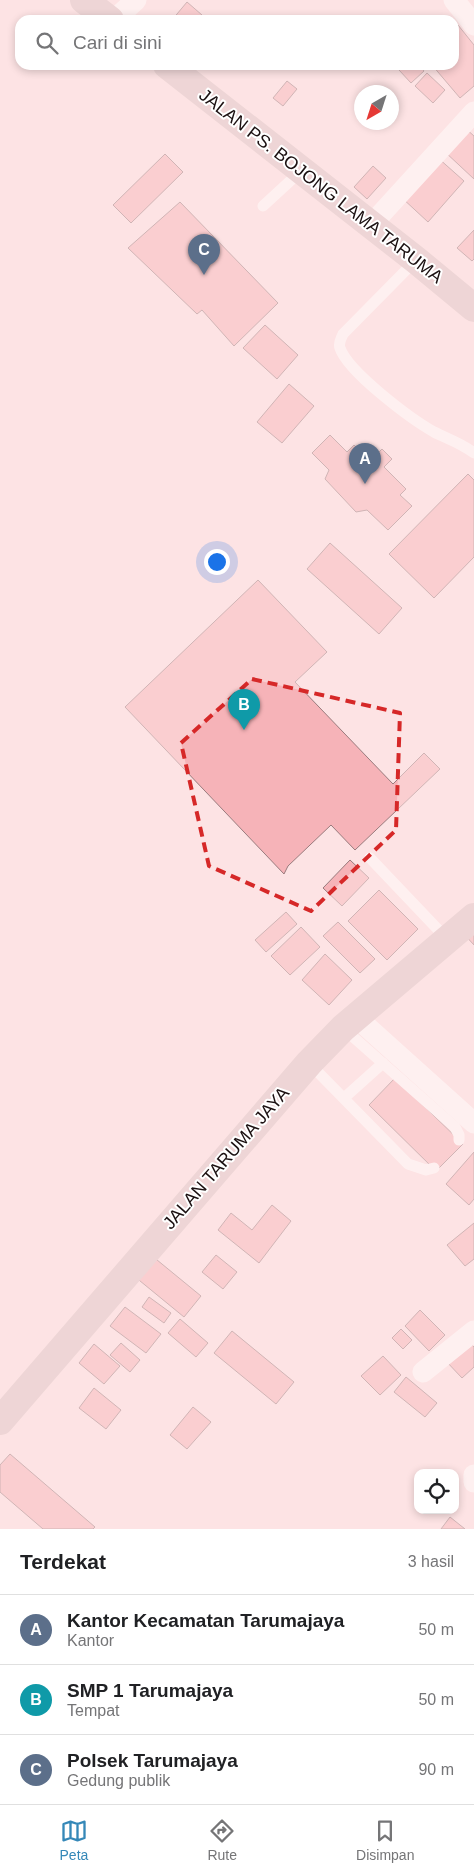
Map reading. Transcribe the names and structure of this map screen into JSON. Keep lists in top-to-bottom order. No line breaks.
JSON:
{"streets":{"main road":["JALAN PS. BOJONG LAMA TARUMA","JALAN TARUMA JAYA"]},"north":"bottom left","page":{"search":"Cari di sini","pins":["C","A","B"],"heading":["Terdekat","3 hasil"],"list":[{"mark":"A","name":"Kantor Kecamatan Tarumajaya","note":"Kantor","value":"50 m"},{"mark":"B","name":"SMP 1 Tarumajaya","note":"Tempat","value":"50 m"},{"mark":"C","name":"Polsek Tarumajaya","note":"Gedung publik","value":"90 m"}],"nav":["Peta","Rute","Disimpan"]}}
